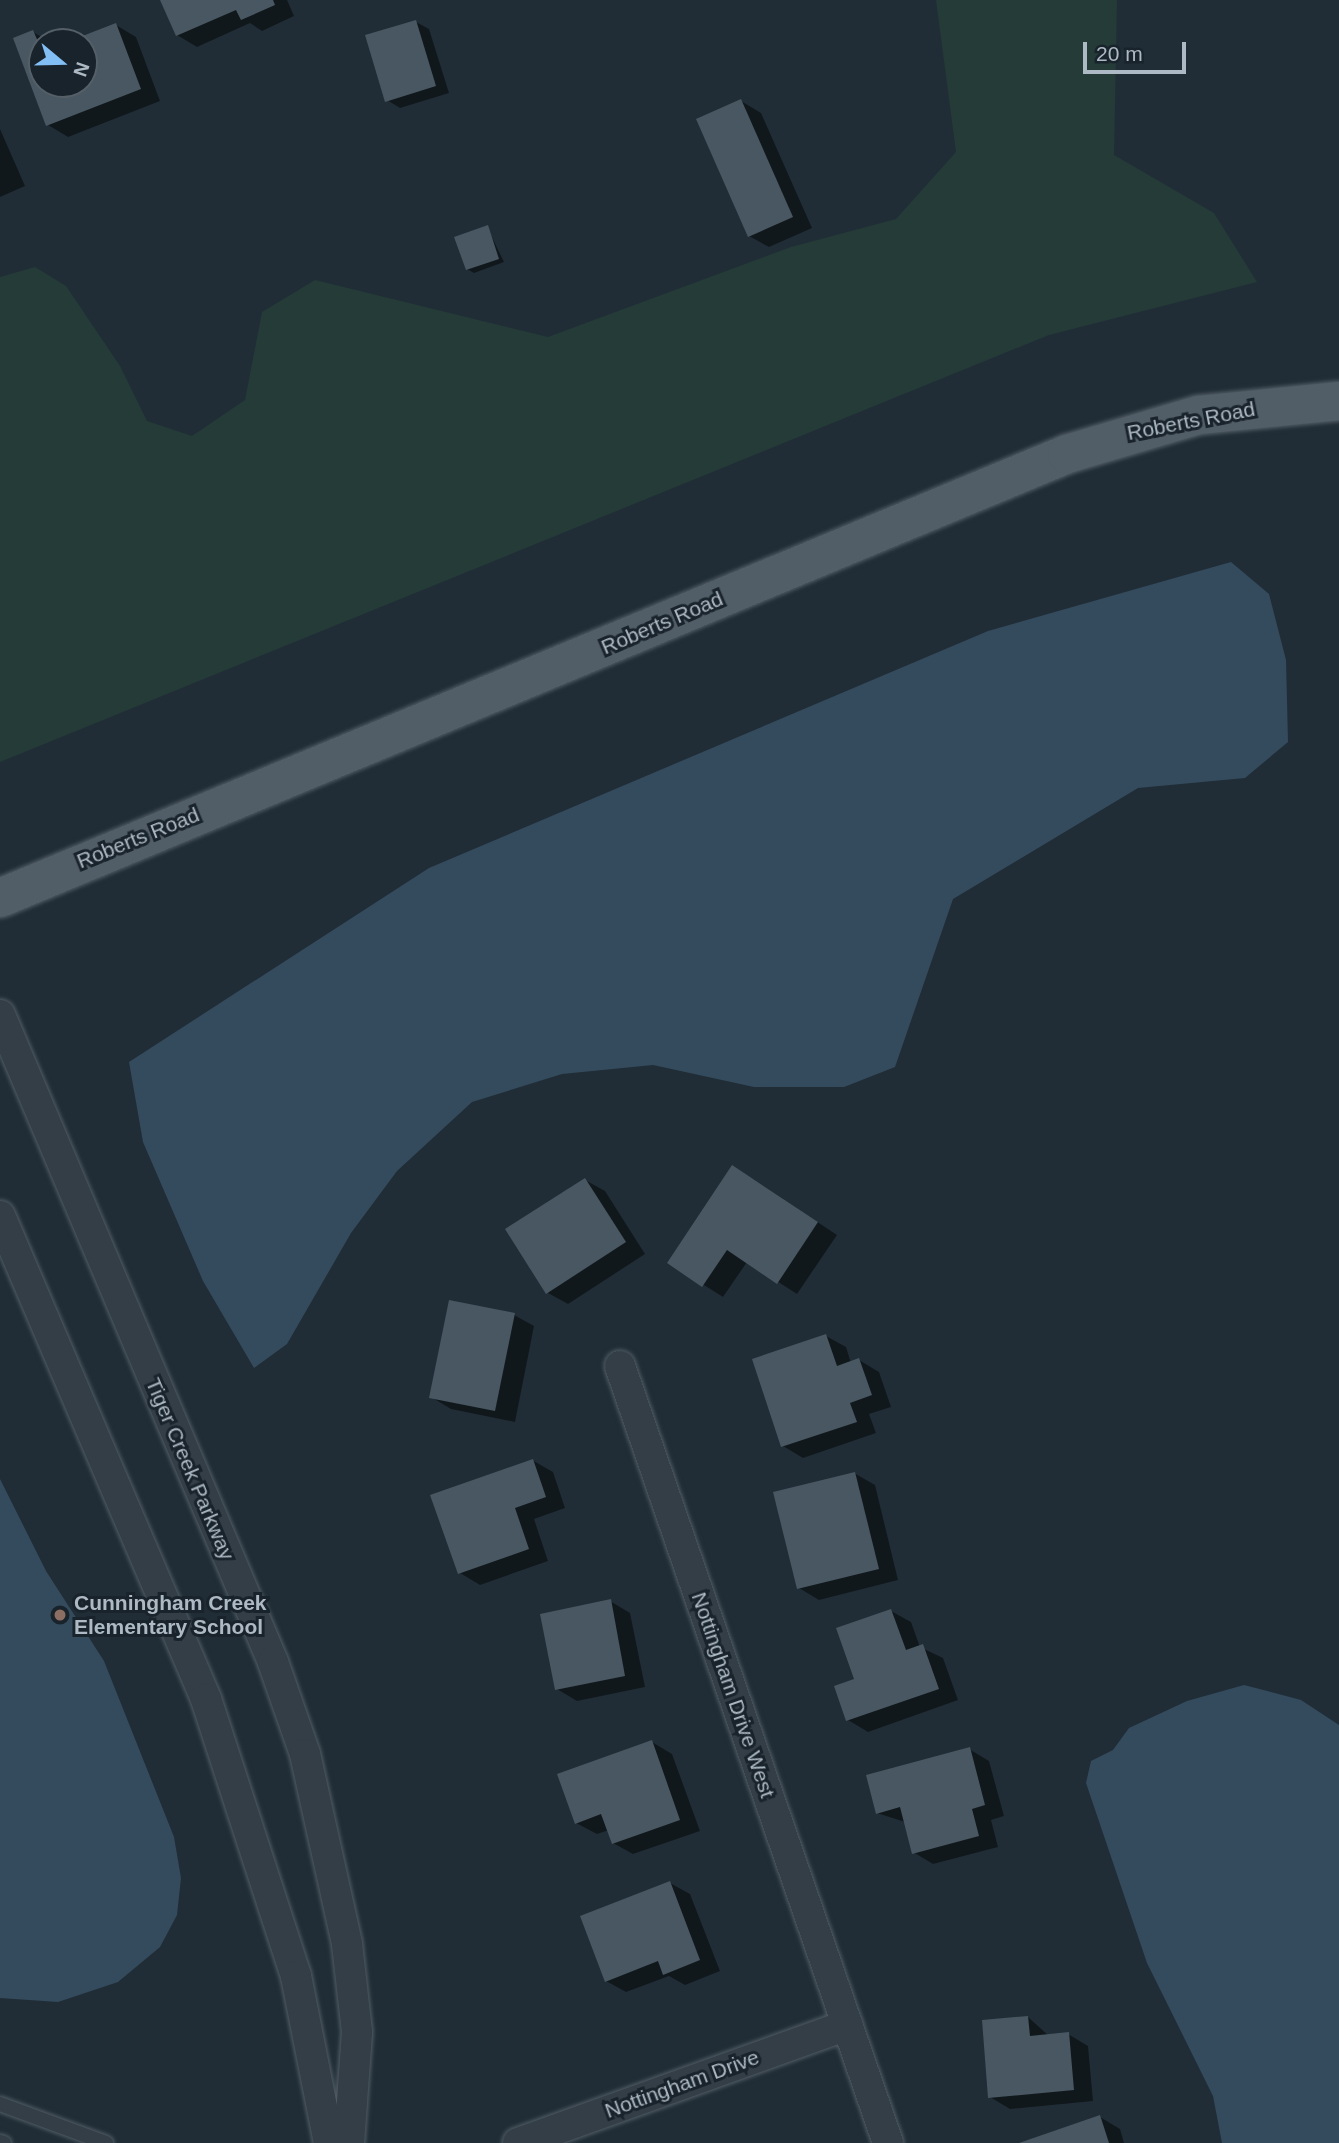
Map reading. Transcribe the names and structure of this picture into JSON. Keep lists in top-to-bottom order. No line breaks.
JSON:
{"streets":{"main road":["Roberts Road"],"street":["Tiger Creek Parkway","Nottingham Drive West","Nottingham Drive"]},"crossings":[["Nottingham Drive West","Nottingham Drive"]],"places":["Cunningham Creek Elementary School"],"scale_bar":"20 m","north":"right"}
